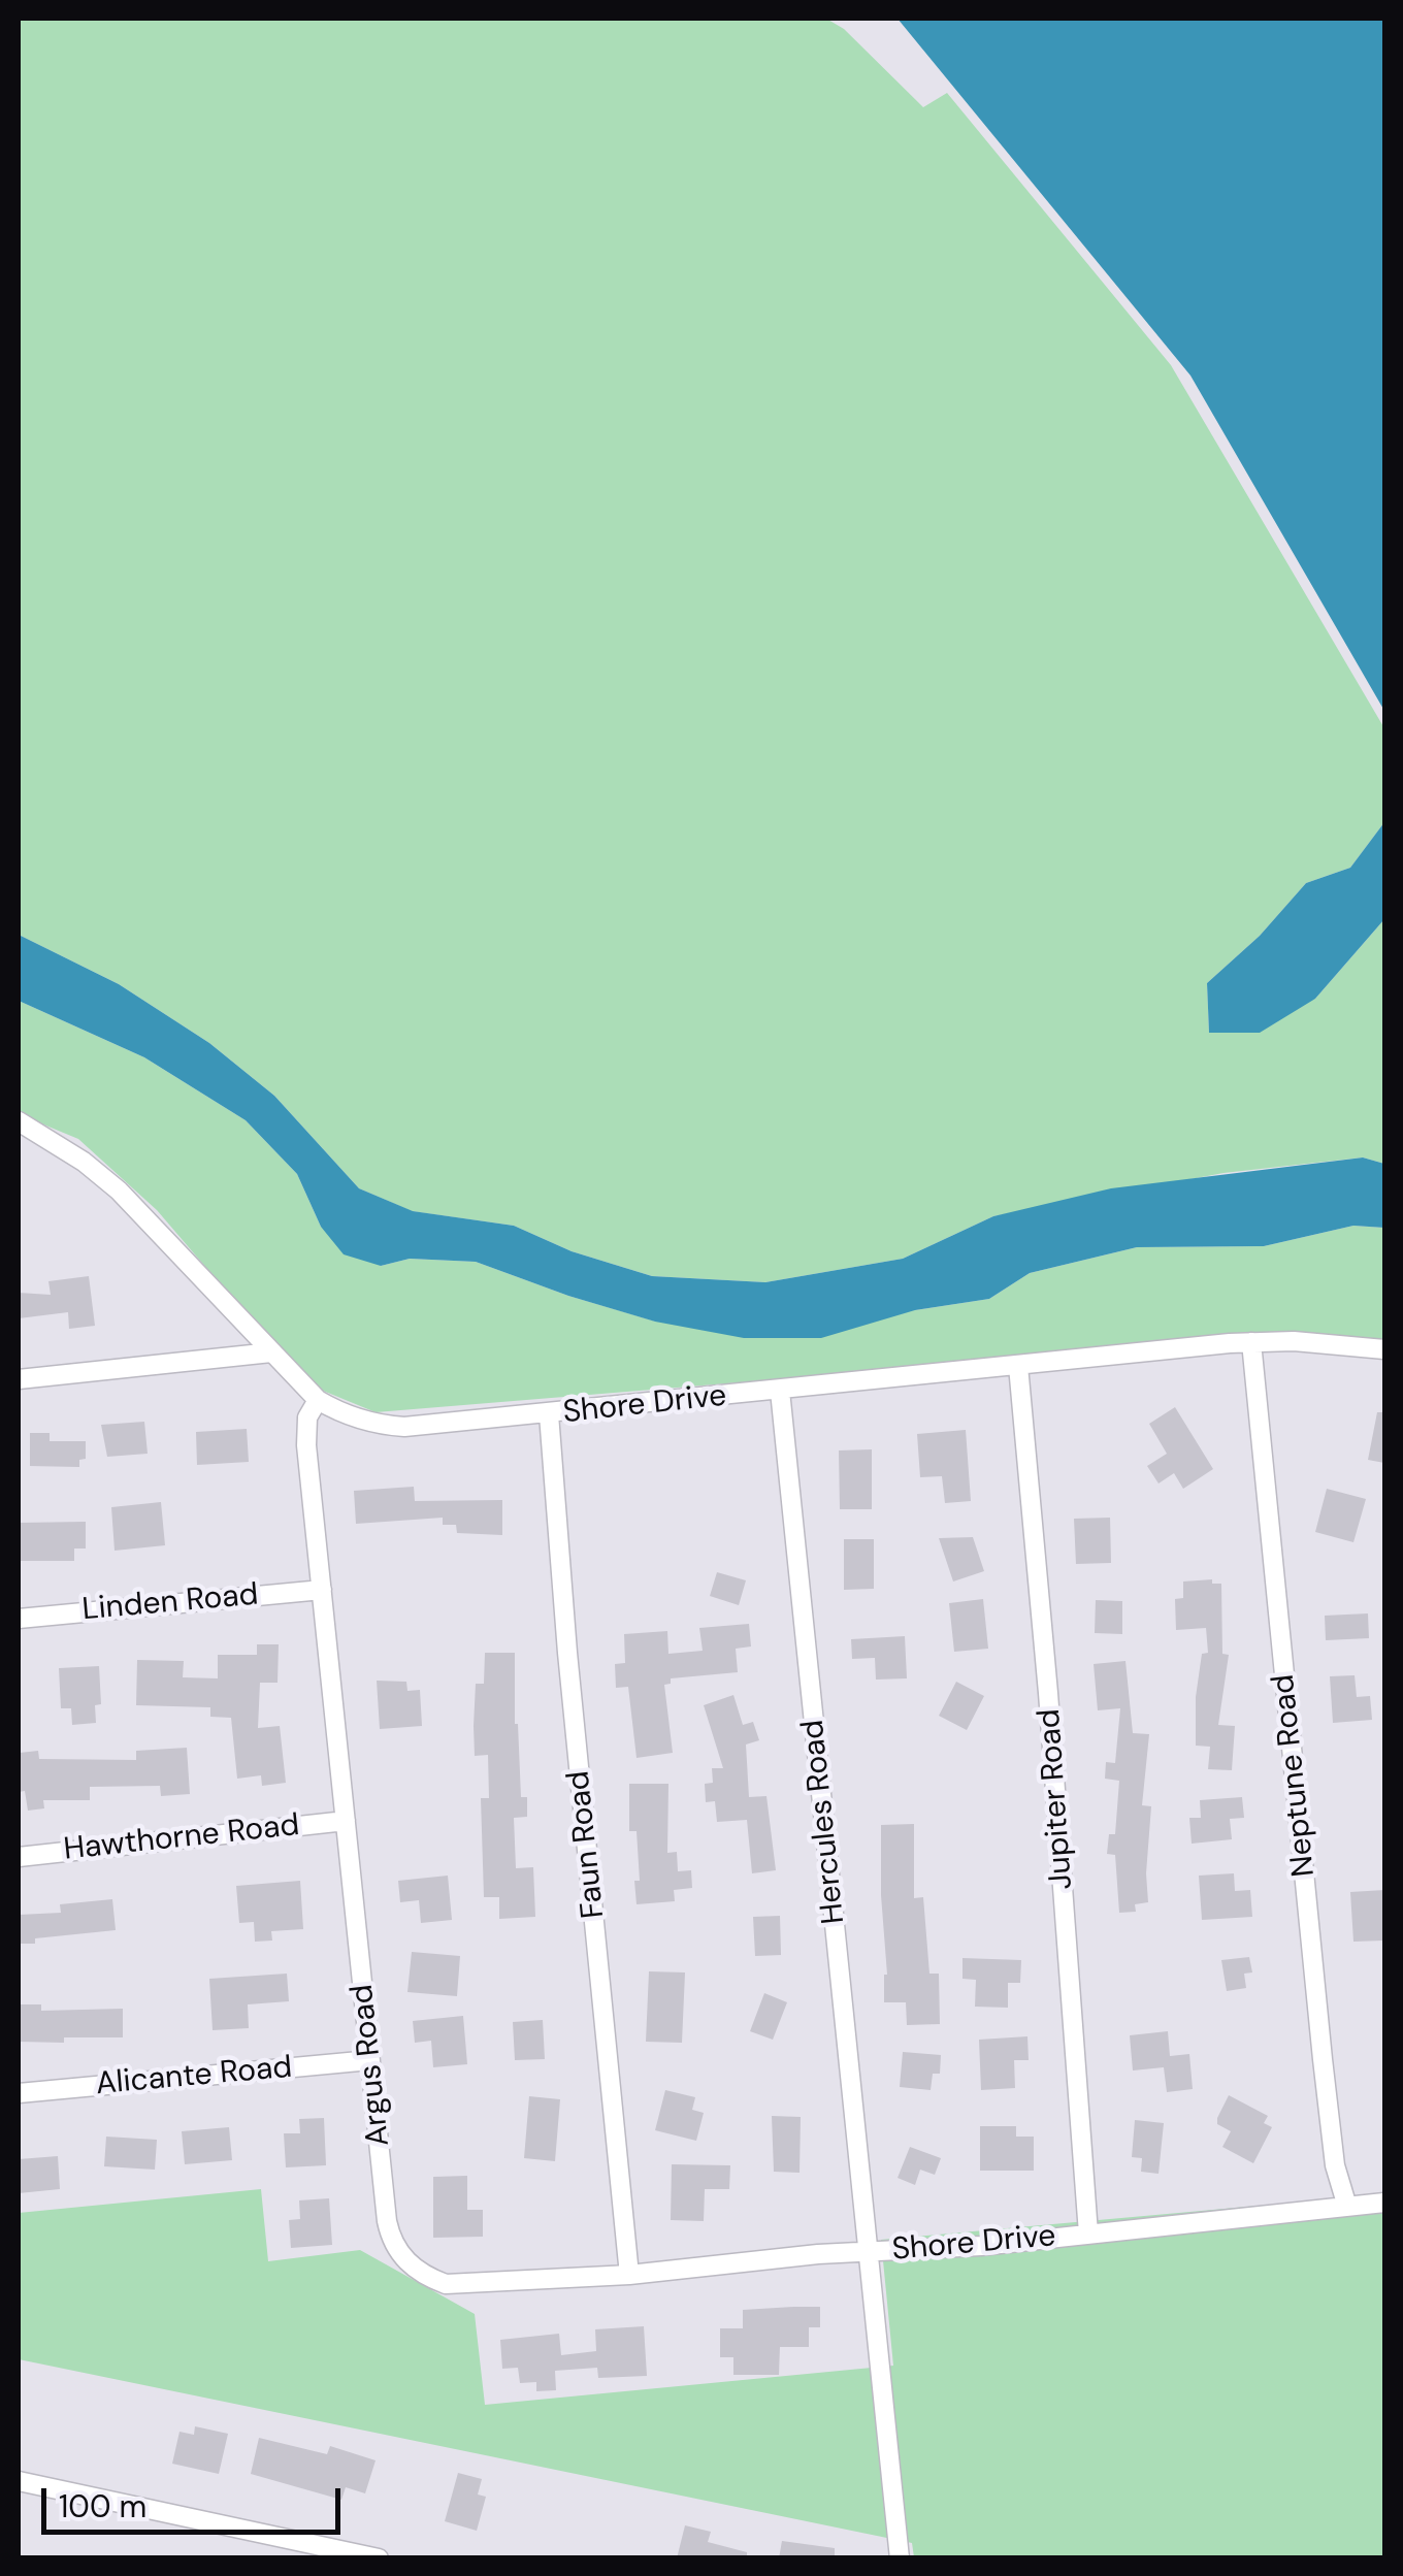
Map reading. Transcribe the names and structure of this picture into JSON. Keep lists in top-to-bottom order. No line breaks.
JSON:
{"streets":{"street":["Shore Drive","Linden Road","Neptune Road","Jupiter Road","Hercules Road","Hawthorne Road","Faun Road","Argus Road","Alicante Road"]},"crossings":[["Shore Drive","Neptune Road"],["Shore Drive","Jupiter Road"],["Shore Drive","Hercules Road"],["Shore Drive","Faun Road"],["Shore Drive","Argus Road"],["Linden Road","Argus Road"],["Hercules Road","Argus Road"],["Hawthorne Road","Argus Road"],["Faun Road","Argus Road"],["Argus Road","Alicante Road"]],"scale_bar":"100 m"}
